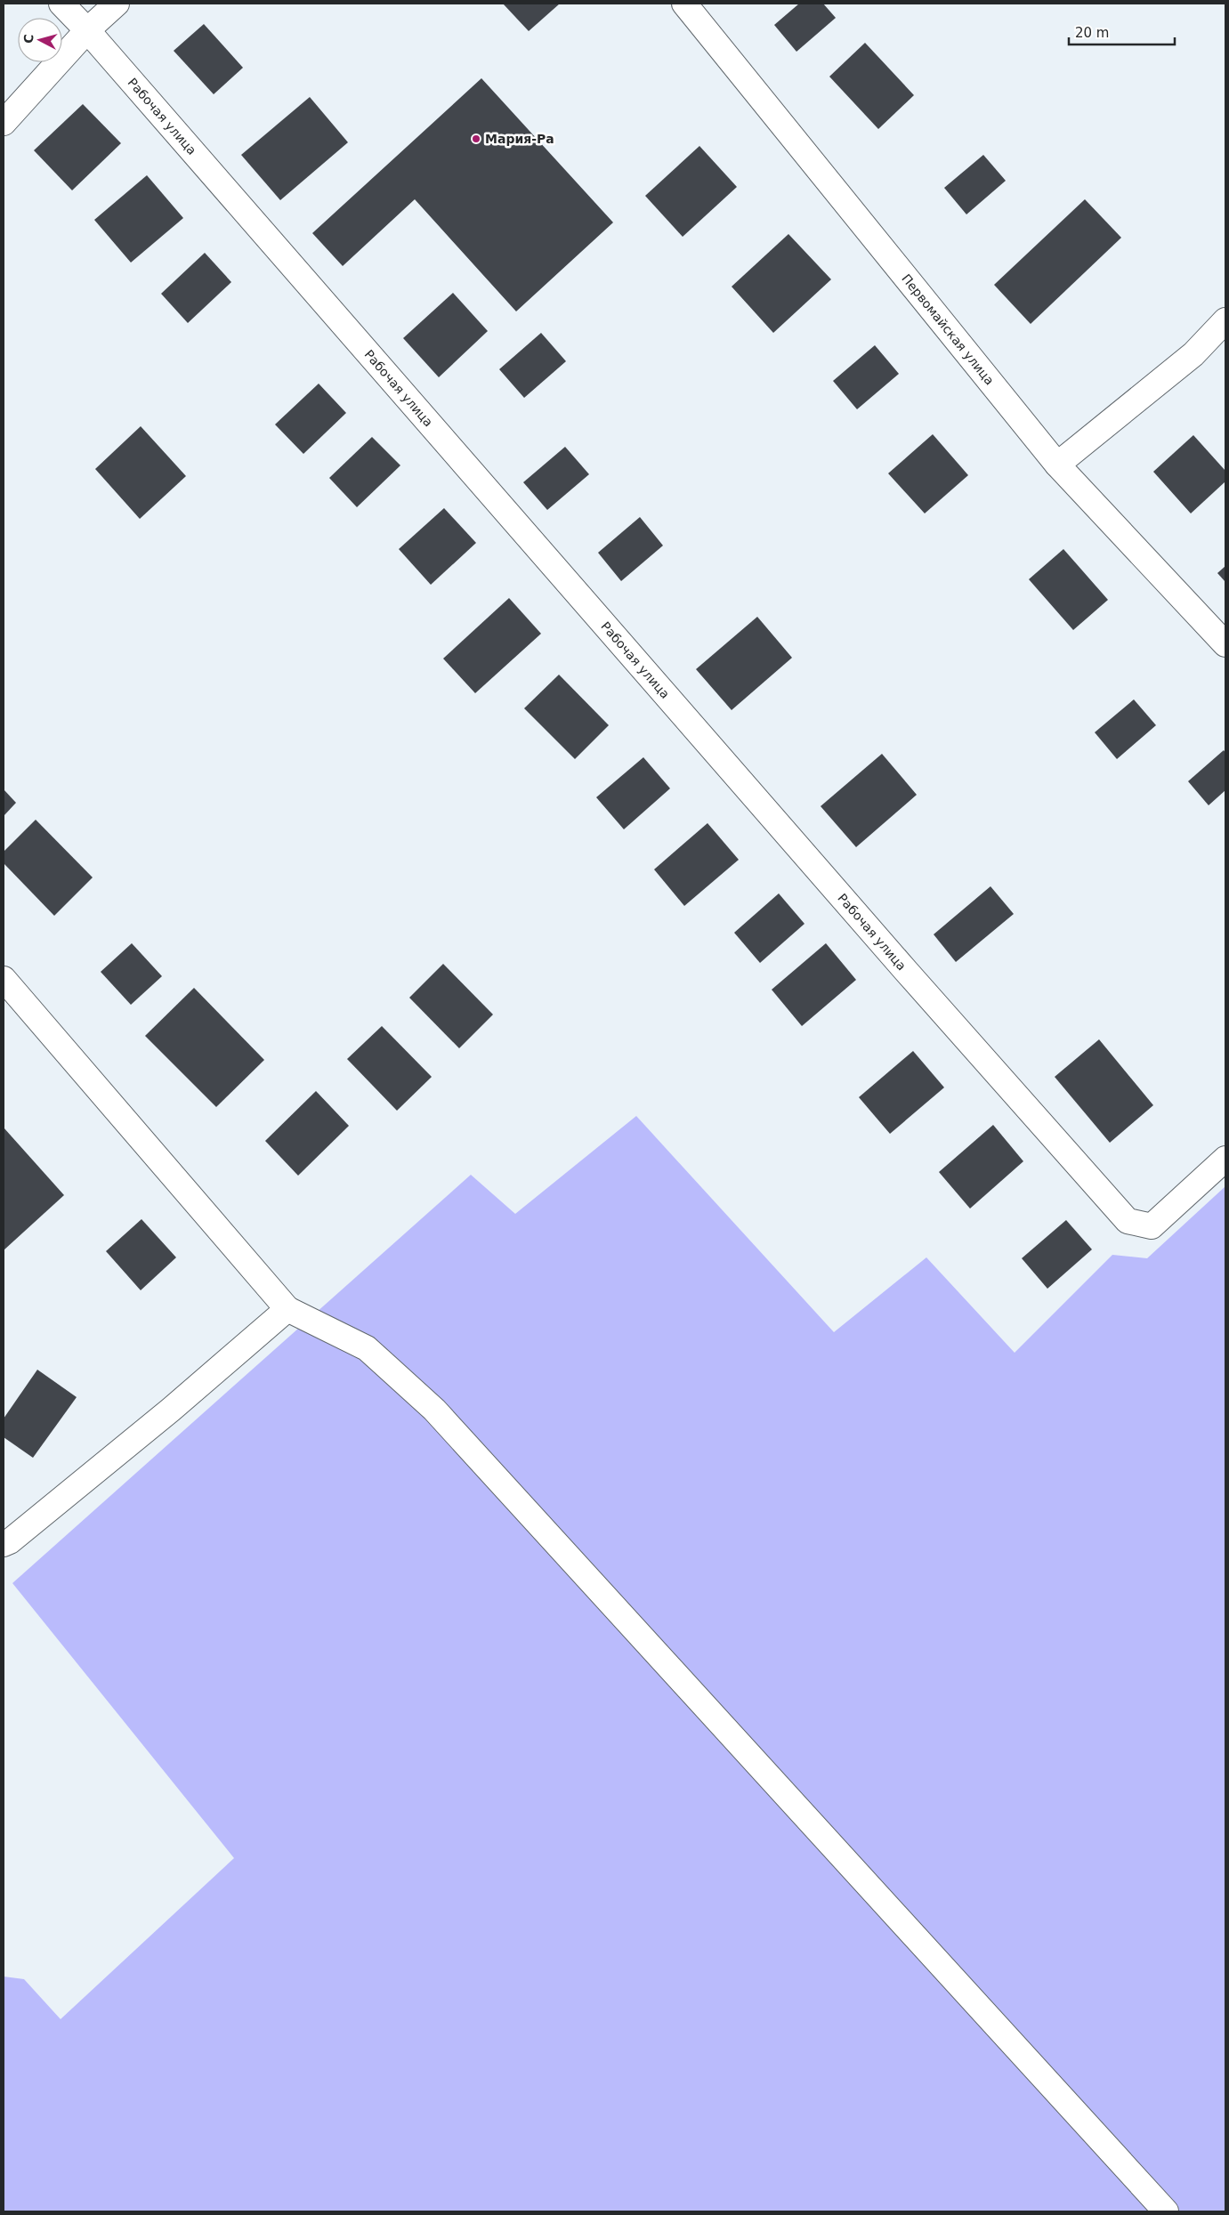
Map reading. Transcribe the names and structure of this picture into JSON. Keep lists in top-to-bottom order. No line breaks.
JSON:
{"streets":{"street":["Рабочая улица","Первомайская улица"]},"places":["Мария-Ра"],"scale_bar":"20 m","north":"left"}
